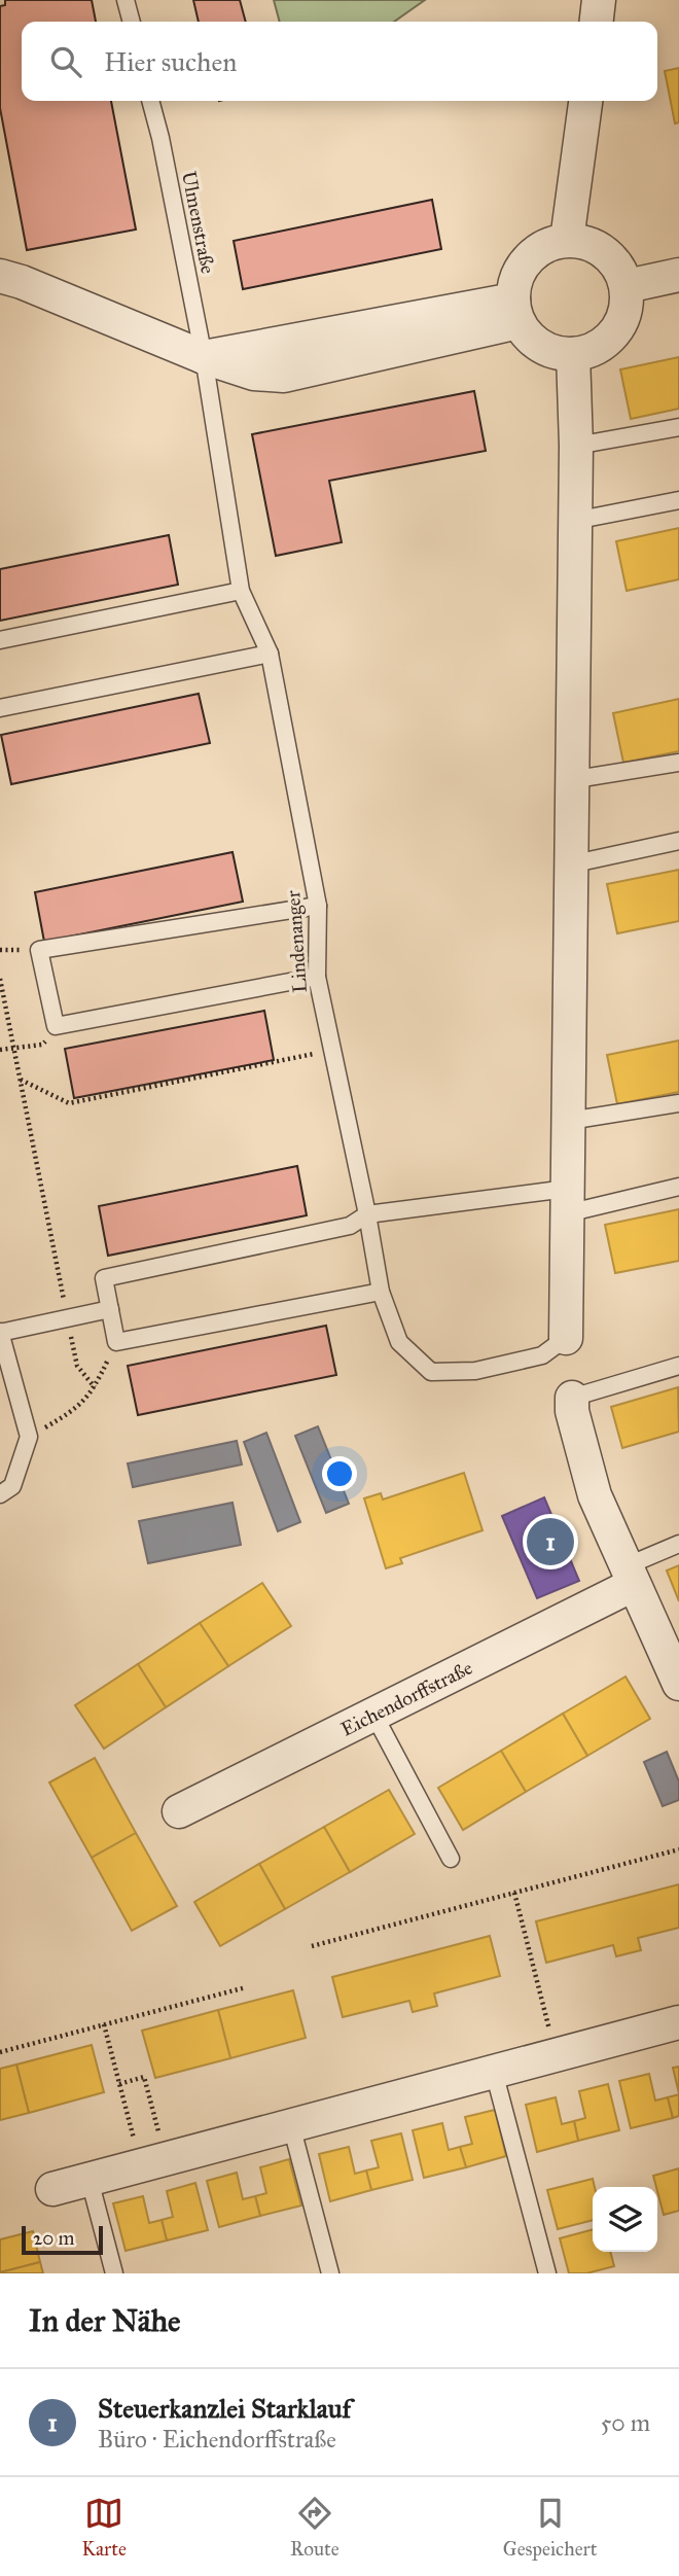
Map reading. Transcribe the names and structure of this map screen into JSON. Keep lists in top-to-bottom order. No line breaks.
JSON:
{"streets":{"street":["Eichendorffstraße"],"lane":["Ulmenstraße","Lindenanger"]},"crossings":[["Ulmenstraße","Lindenanger"]],"scale_bar":"20 m","page":{"search":"Hier suchen","pins":"1","scale":"20 m","heading":"In der Nähe","list":[{"mark":"1","name":"Steuerkanzlei Starklauf","note":"Büro · Eichendorffstraße","value":"50 m"}],"nav":["Karte","Route","Gespeichert"]}}
